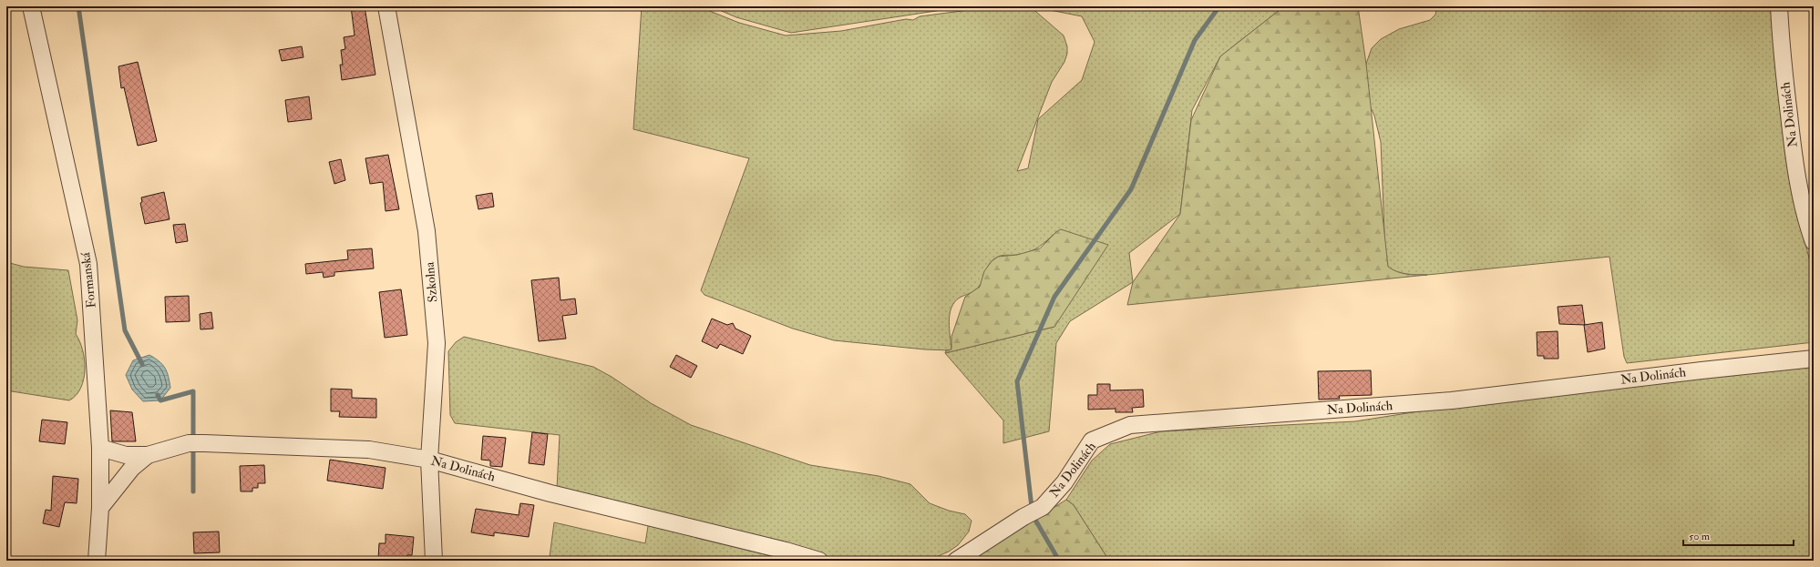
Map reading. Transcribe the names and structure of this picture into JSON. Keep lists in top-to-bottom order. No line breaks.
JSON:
{"streets":{"street":["Na Dolinách","Formanská","Szkolna"]},"crossings":[["Na Dolinách","Formanská"],["Na Dolinách","Szkolna"]],"scale_bar":"50 m"}
